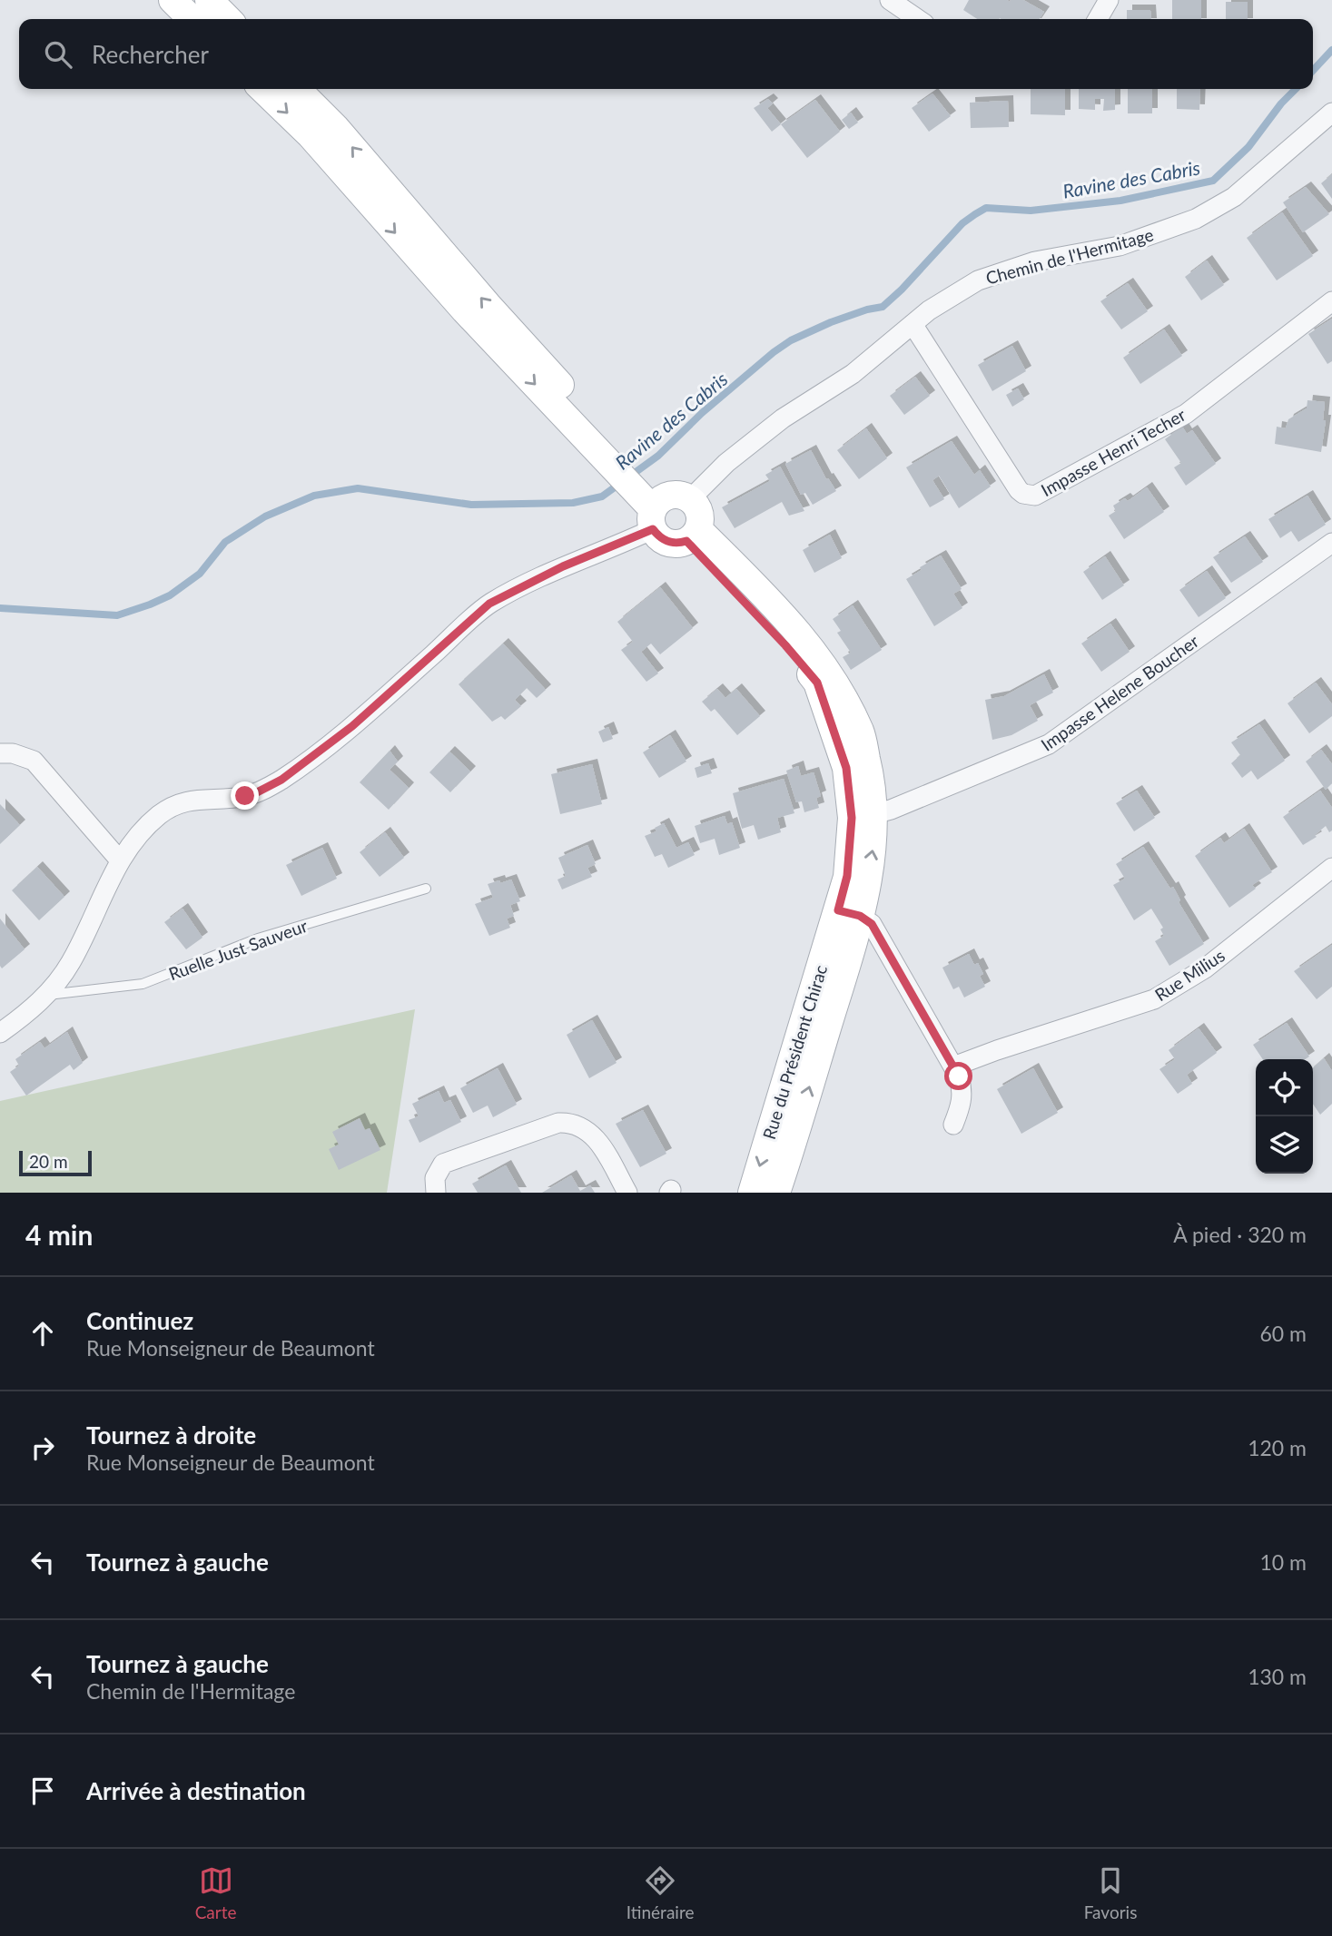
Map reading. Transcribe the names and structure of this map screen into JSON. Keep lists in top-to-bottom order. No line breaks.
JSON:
{"streets":{"main road":["Rue du Président Chirac"],"street":["Chemin de l'Hermitage","Impasse Henri Techer","Impasse Helene Boucher","Rue Milius"],"lane":["Ruelle Just Sauveur"]},"crossings":[["Chemin de l'Hermitage","Impasse Henri Techer"],["Chemin de l'Hermitage","Ruelle Just Sauveur"]],"water":["Ravine des Cabris"],"scale_bar":"20 m","page":{"search":"Rechercher","scale":"20 m","heading":["4 min","À pied · 320 m"],"list":[["Continuez","Rue Monseigneur de Beaumont","60 m"],["Tournez à droite","Rue Monseigneur de Beaumont","120 m"],["Tournez à gauche","10 m"],["Tournez à gauche","Chemin de l'Hermitage","130 m"],"Arrivée à destination"],"nav":["Carte","Itinéraire","Favoris"]}}
